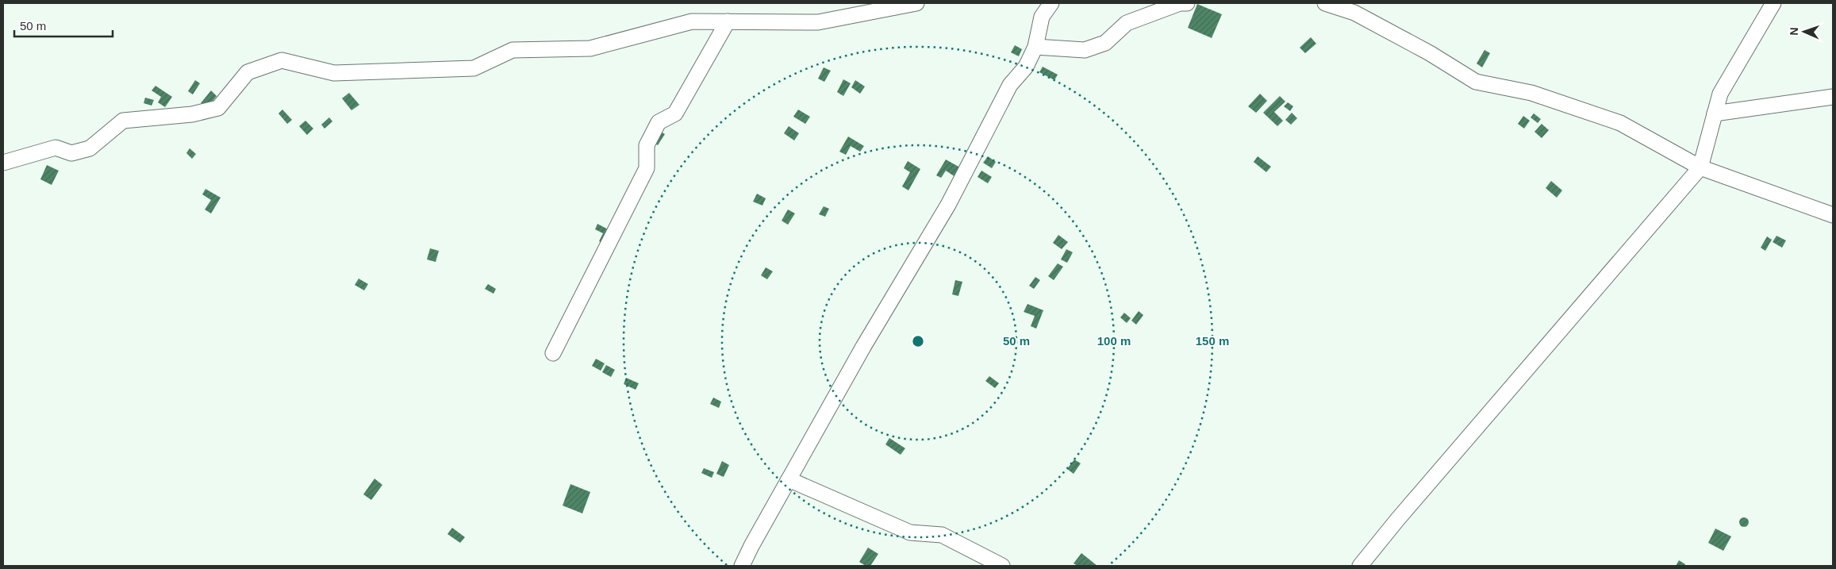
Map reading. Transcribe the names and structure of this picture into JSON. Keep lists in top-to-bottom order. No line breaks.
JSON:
{"scale_bar":"50 m","north":"left","rings":["50 m","100 m","150 m"]}
